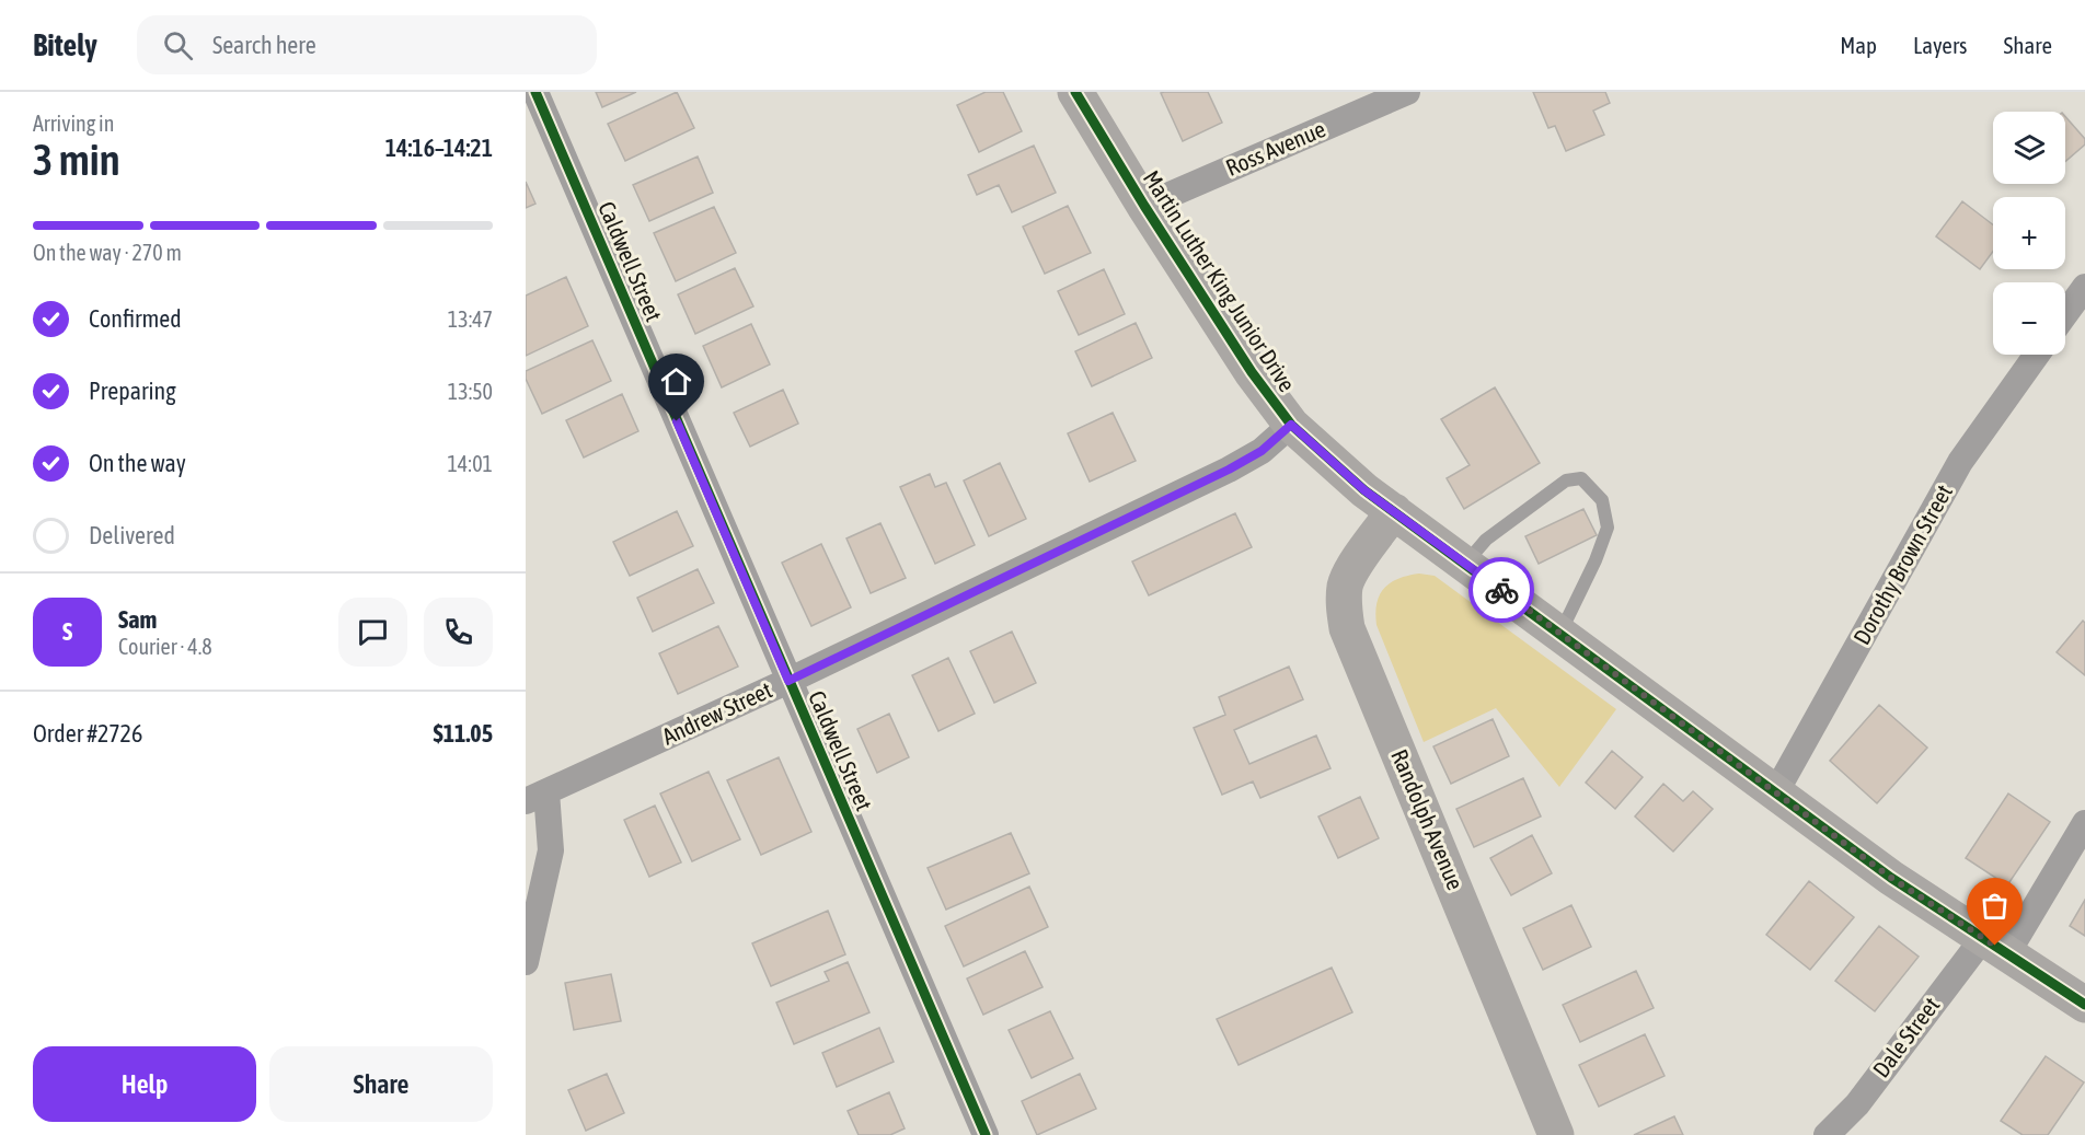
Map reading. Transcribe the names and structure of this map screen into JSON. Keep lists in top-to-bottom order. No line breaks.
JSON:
{"streets":{"main road":["Martin Luther King Junior Drive","Randolph Avenue"],"street":["Ross Avenue","Caldwell Street","Dorothy Brown Street","Andrew Street","Dale Street"]},"crossings":[["Ross Avenue","Martin Luther King Junior Drive"],["Caldwell Street","Andrew Street"],["Martin Luther King Junior Drive","Dorothy Brown Street"],["Martin Luther King Junior Drive","Andrew Street"],["Martin Luther King Junior Drive","Randolph Avenue"],["Martin Luther King Junior Drive","Dale Street"]],"page":{"header":"Bitely","search":"Search here","nav":["Map","Layers","Share"],"heading":["3 min","Arriving in","14:16–14:21"],"panel":["Sam","Courier · 4.8","Order #2726","$11.05"],"map_buttons":["+","−"],"bar":"On the way · 270 m","list":[["Confirmed","13:47"],["Preparing","13:50"],["On the way","14:01"],"Delivered"],"round":"S","buttons":["Help","Share"]}}
